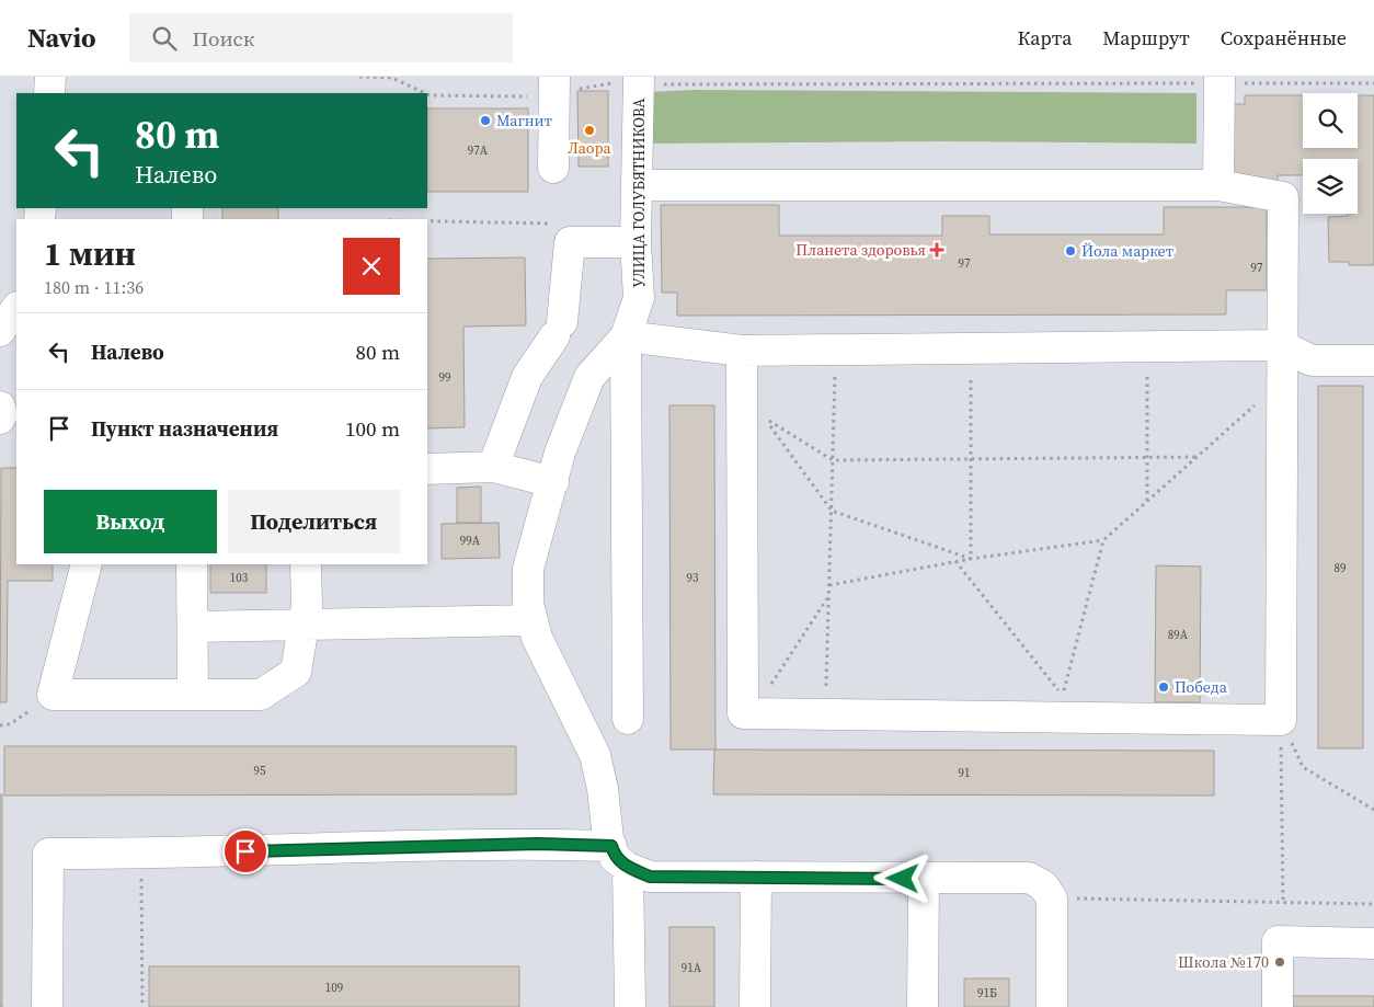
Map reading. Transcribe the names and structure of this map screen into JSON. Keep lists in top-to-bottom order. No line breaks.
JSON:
{"streets":{"street":["УЛИЦА ГОЛУБЯТНИКОВА"]},"places":{"other":["Магнит","Лаора","Йола маркет","Победа","Школа №170"],"health":["Планета здоровья"]},"house_numbers":["97А","97","97","99","99А","89","103","93","89А","95","91","91А","109","91Б"],"page":{"header":"Navio","search":"Поиск","nav":["Карта","Маршрут","Сохранённые"],"turn":["80 m","Налево"],"heading":["1 мин","180 m · 11:36"],"list":[{"name":"Налево","value":"80 m"},{"name":"Пункт назначения","value":"100 m"}],"buttons":["Выход","Поделиться"]}}
